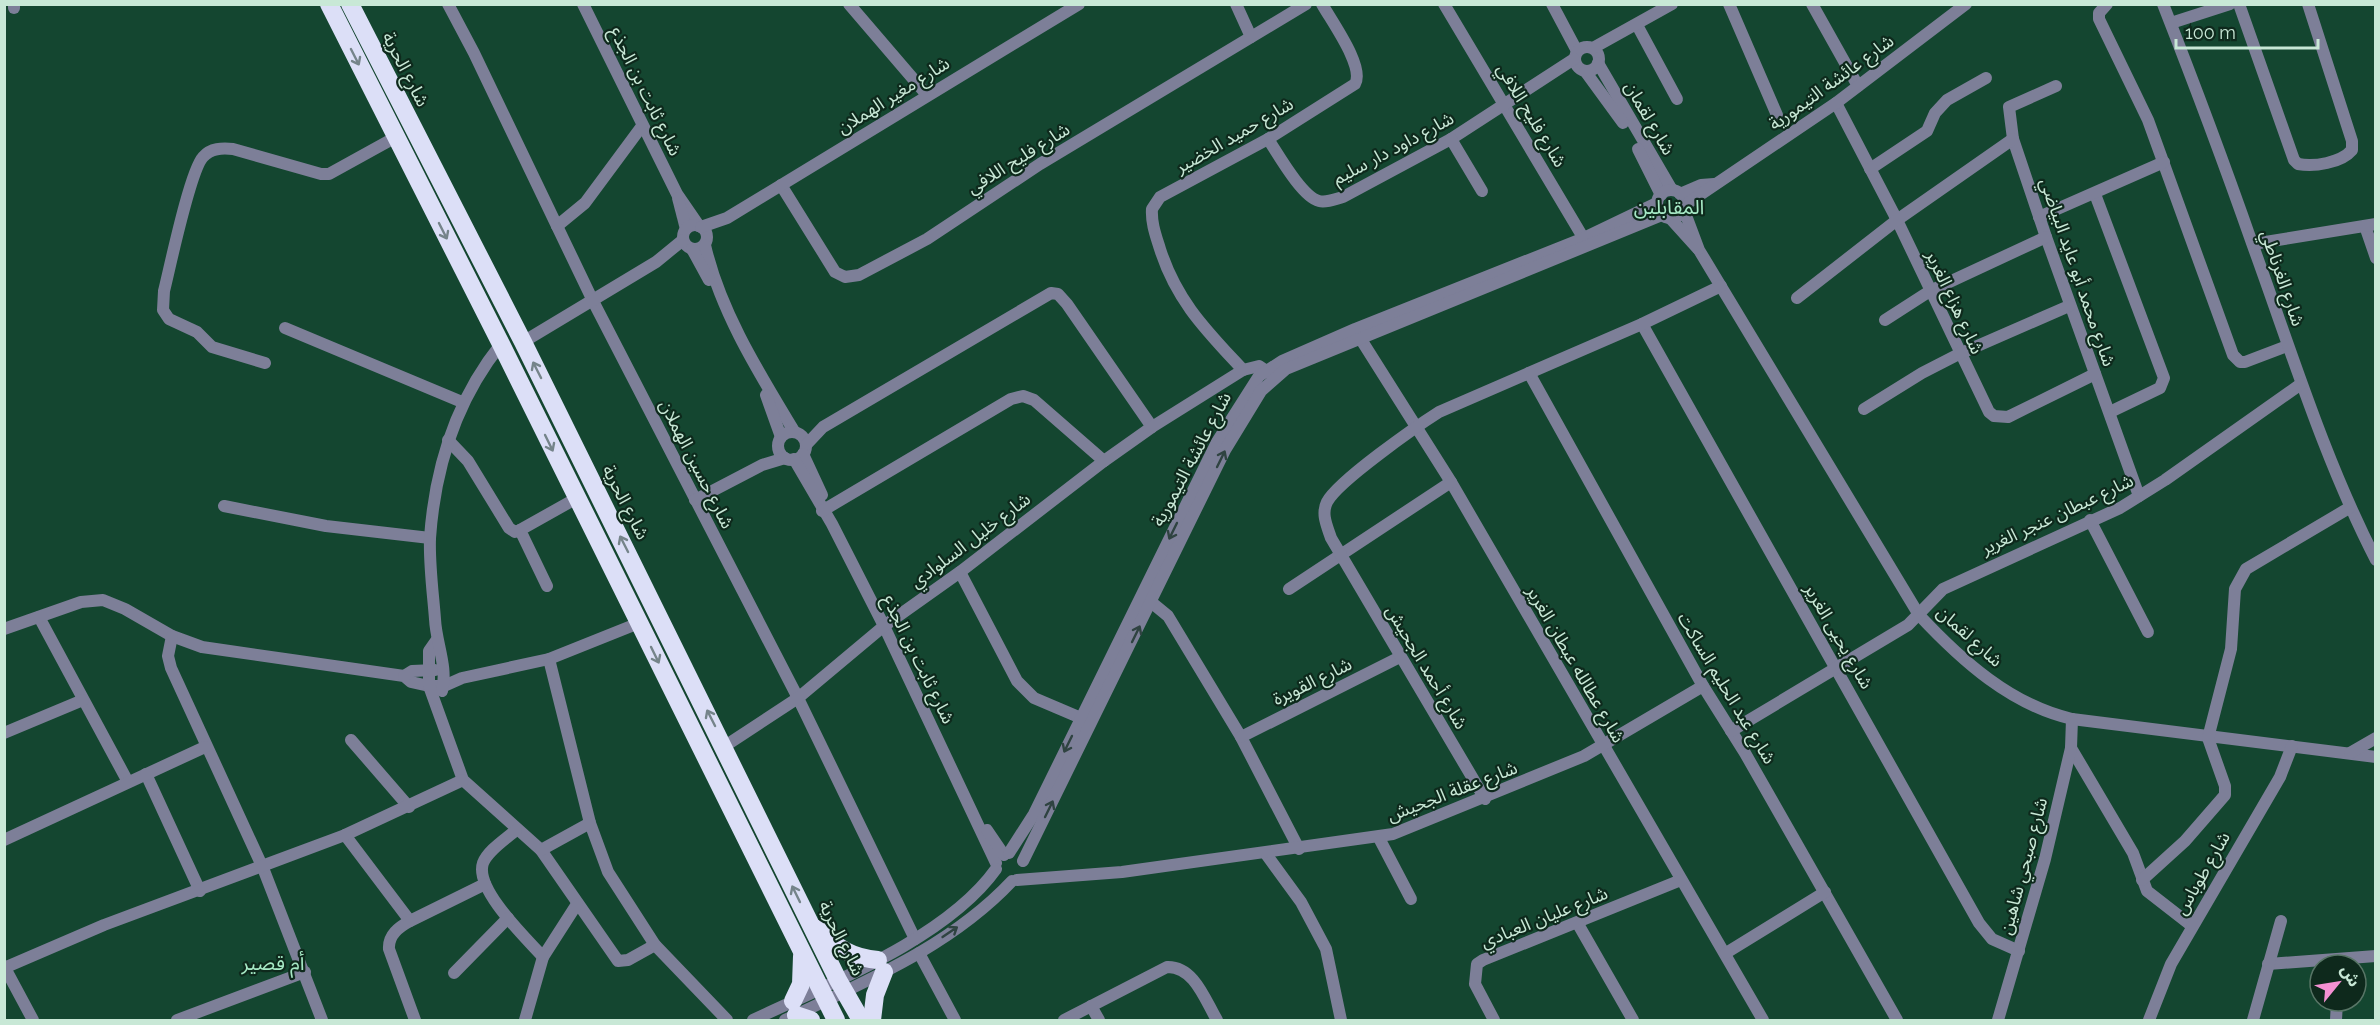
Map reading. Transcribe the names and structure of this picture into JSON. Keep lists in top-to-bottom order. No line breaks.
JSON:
{"streets":{"highway":["شارع الحرية"],"street":["شارع عائشة التيمورية","شارع ثابت بن الجذع","شارع مغير الهملان","شارع فليح اللافي","شارع لقمان","شارع حميد الخضير","شارع داود دار سليم","شارع محمد أبو عايد البياضي","شارع الغرناطي","شارع هزاع الغرير","شارع حسين الهملان","شارع عبطان عنجر الغرير","شارع خليل السلوادي","شارع يحيى الغرير","شارع عطالله عبطان الغرير","شارع أحمد الجحيش","شارع القويرة","شارع عبد الحليم الساكت","شارع عقلة الجحيش","شارع صبحي شاهين","شارع طوباس","شارع عليان العبادي"]},"crossings":[["شارع الحرية","شارع خليل السلوادي"],["شارع عائشة التيمورية","شارع ثابت بن الجذع"],["شارع عائشة التيمورية","شارع فليح اللافي"],["شارع عائشة التيمورية","شارع لقمان"],["شارع عائشة التيمورية","شارع هزاع الغرير"],["شارع عائشة التيمورية","شارع حسين الهملان"],["شارع عائشة التيمورية","شارع عطالله عبطان الغرير"],["شارع عائشة التيمورية","شارع عقلة الجحيش"],["شارع ثابت بن الجذع","شارع مغير الهملان"],["شارع ثابت بن الجذع","شارع خليل السلوادي"],["شارع ثابت بن الجذع","شارع عقلة الجحيش"],["شارع مغير الهملان","شارع فليح اللافي"],["شارع فليح اللافي","شارع داود دار سليم"],["شارع لقمان","شارع داود دار سليم"],["شارع لقمان","شارع عبطان عنجر الغرير"],["شارع لقمان","شارع صبحي شاهين"],["شارع لقمان","شارع طوباس"],["شارع حميد الخضير","شارع داود دار سليم"],["شارع حميد الخضير","شارع خليل السلوادي"],["شارع محمد أبو عايد البياضي","شارع هزاع الغرير"],["شارع محمد أبو عايد البياضي","شارع عبطان عنجر الغرير"],["شارع الغرناطي","شارع عبطان عنجر الغرير"],["شارع حسين الهملان","شارع خليل السلوادي"],["شارع عبطان عنجر الغرير","شارع يحيى الغرير"],["شارع عبطان عنجر الغرير","شارع عبد الحليم الساكت"],["شارع يحيى الغرير","شارع صبحي شاهين"],["شارع عطالله عبطان الغرير","شارع عقلة الجحيش"],["شارع عطالله عبطان الغرير","شارع عليان العبادي"],["شارع أحمد الجحيش","شارع القويرة"],["شارع أحمد الجحيش","شارع عقلة الجحيش"],["شارع عبد الحليم الساكت","شارع عقلة الجحيش"]],"districts":["المقابلين","أم قصير"],"scale_bar":"100 m","north":"top right"}
